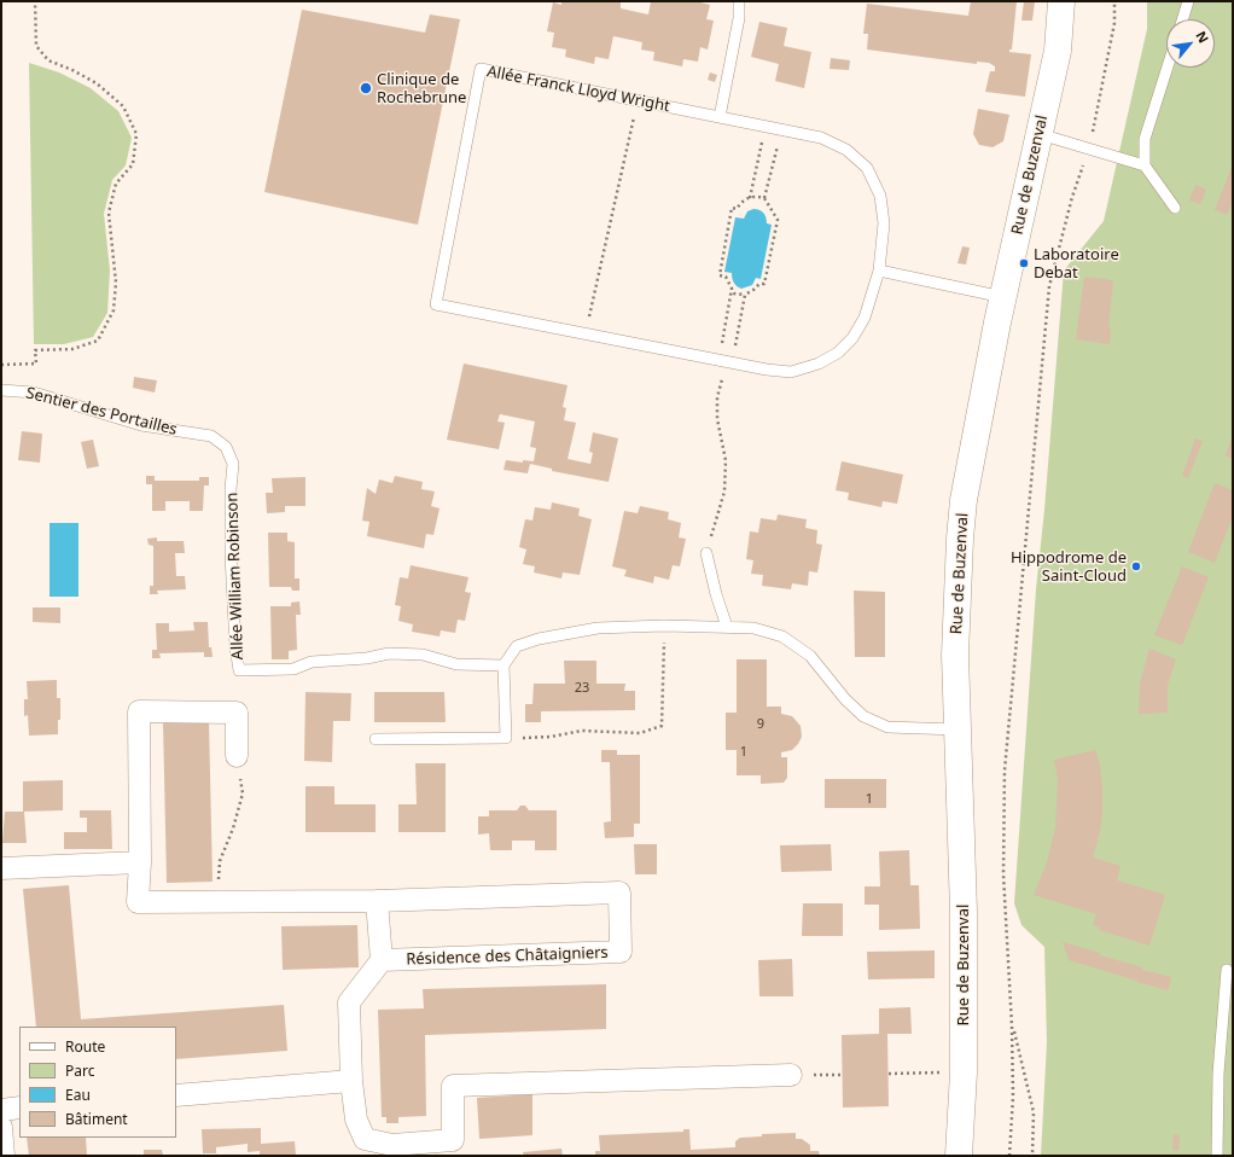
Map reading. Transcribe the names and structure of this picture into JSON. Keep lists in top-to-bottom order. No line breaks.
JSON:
{"streets":{"main road":["Rue de Buzenval"],"street":["Résidence des Châtaigniers"],"lane":["Allée Franck Lloyd Wright","Sentier des Portailles","Allée William Robinson"]},"crossings":[["Sentier des Portailles","Allée William Robinson"]],"places":["Clinique de Rochebrune","Laboratoire Debat","Hippodrome de Saint-Cloud"],"house_numbers":["23","9","1","1"],"legend":["Route","Parc","Eau","Bâtiment"],"north":"top right"}
